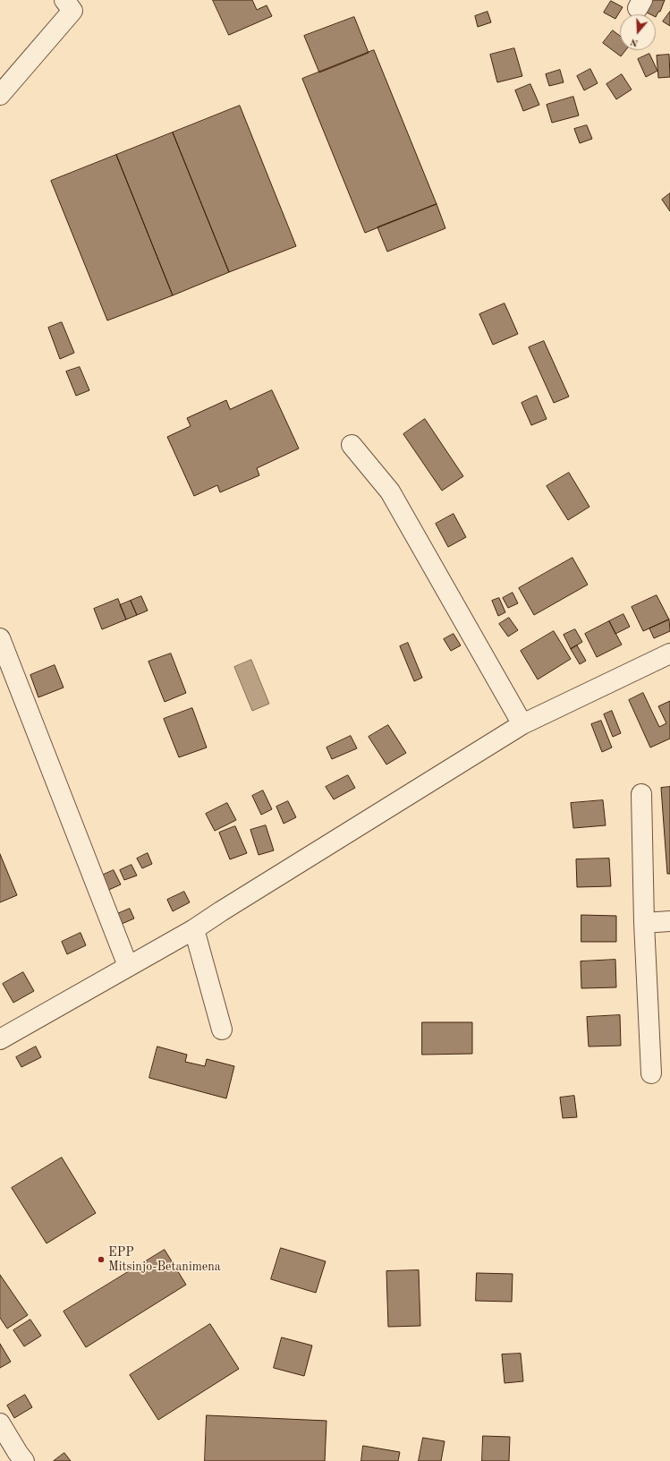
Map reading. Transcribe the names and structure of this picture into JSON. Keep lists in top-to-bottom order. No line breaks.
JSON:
{"places":["EPP Mitsinjo-Betanimena"],"north":"bottom"}
